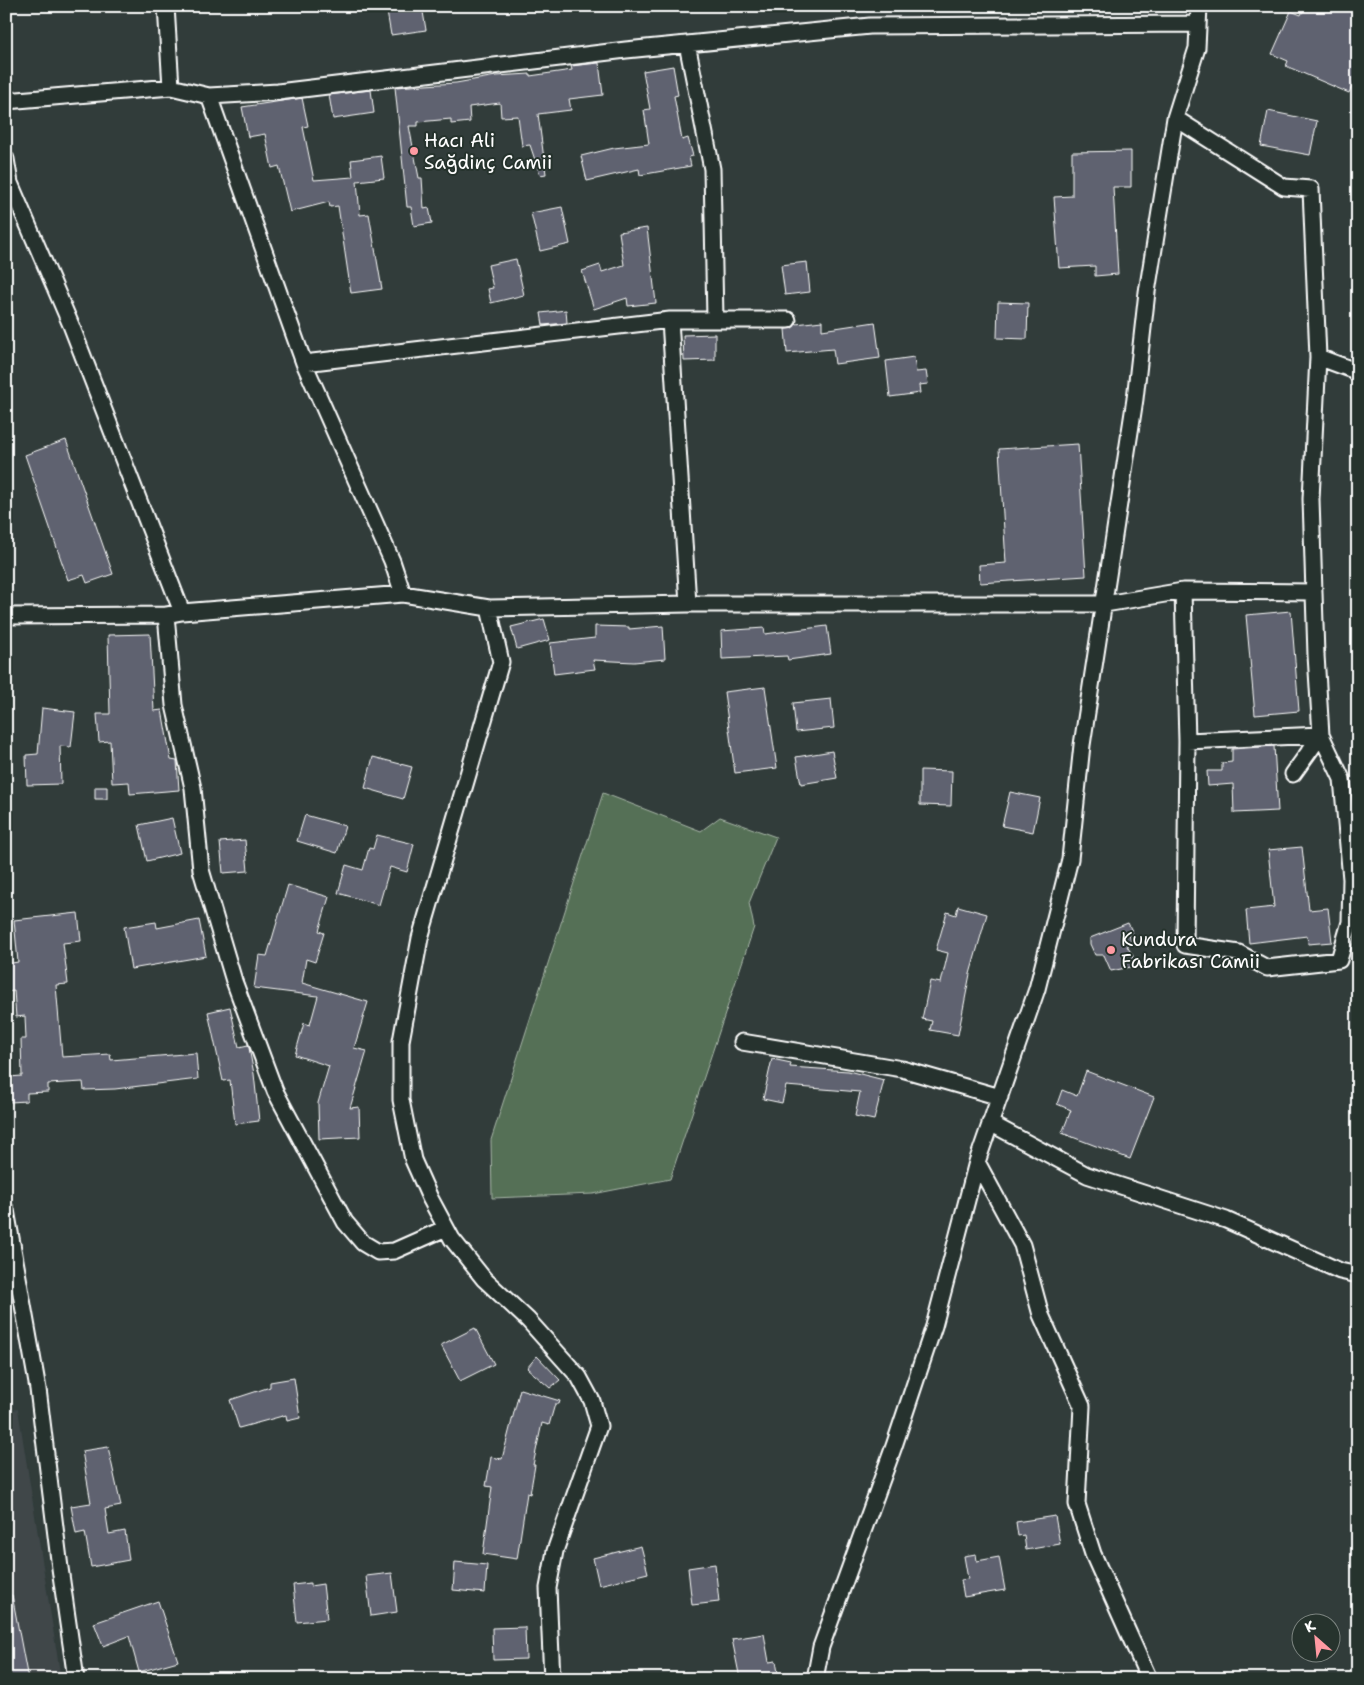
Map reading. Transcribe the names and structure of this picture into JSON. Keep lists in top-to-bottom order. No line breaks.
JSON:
{"places":["Hacı Ali Sağdinç Camii","Kundura Fabrikası Camii"],"north":"top left"}
